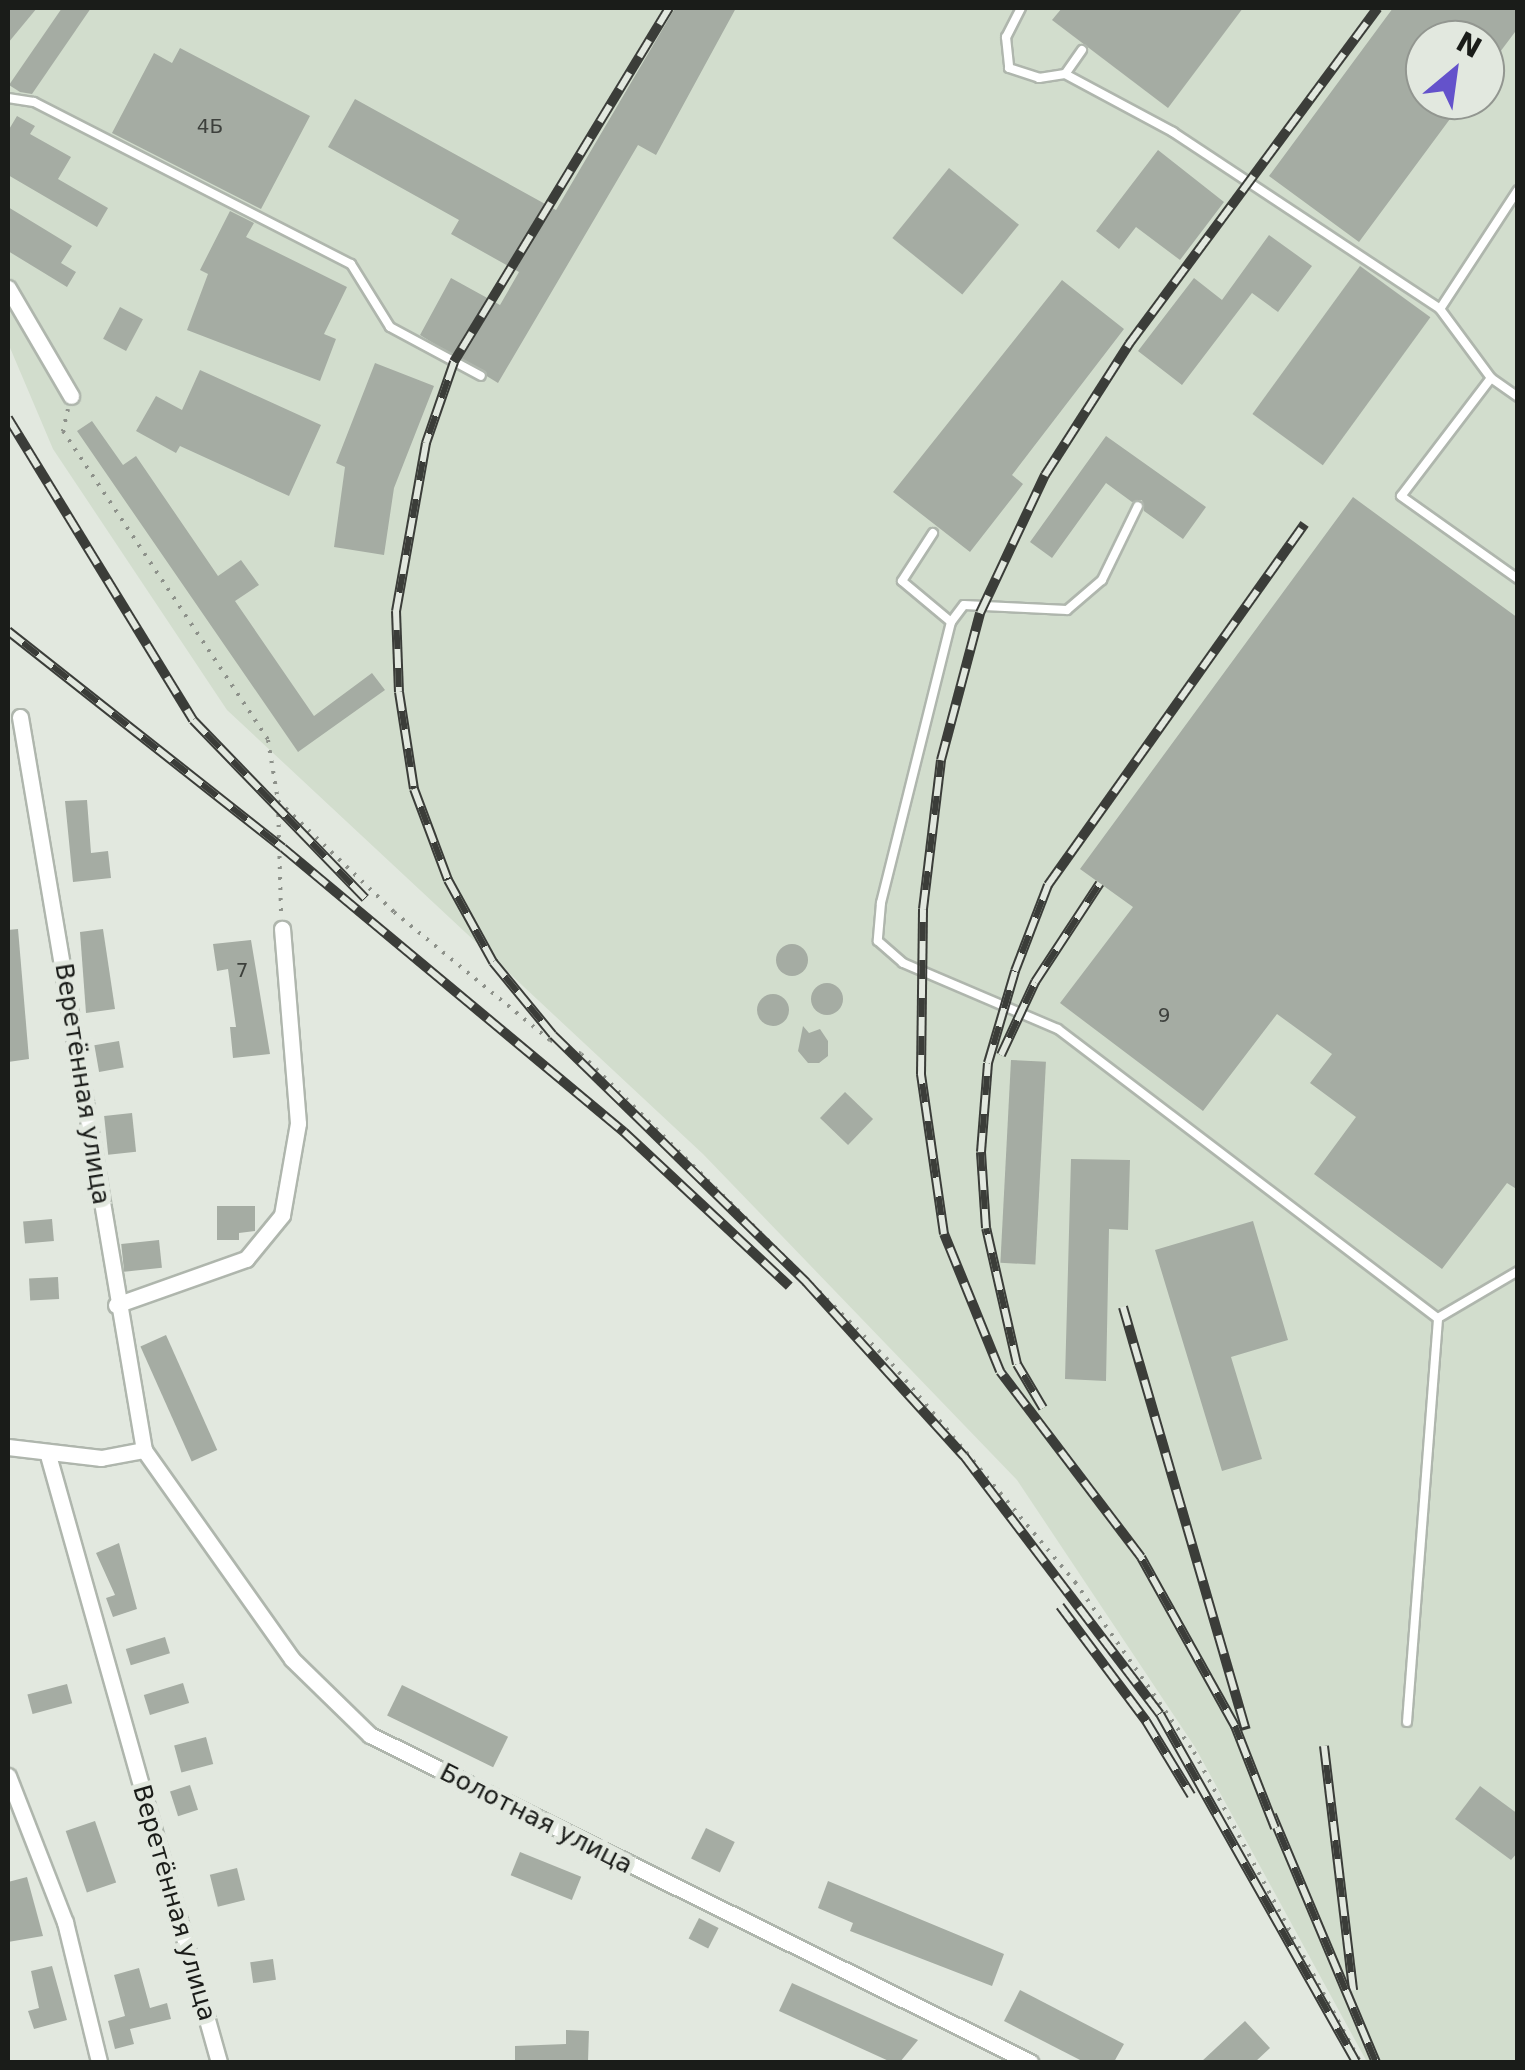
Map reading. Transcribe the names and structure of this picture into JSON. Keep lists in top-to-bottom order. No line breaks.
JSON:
{"streets":{"street":["Веретённая улица","Болотная улица"]},"crossings":[["Веретённая улица","Болотная улица"]],"house_numbers":["4Б","7","9"],"north":"top right"}
